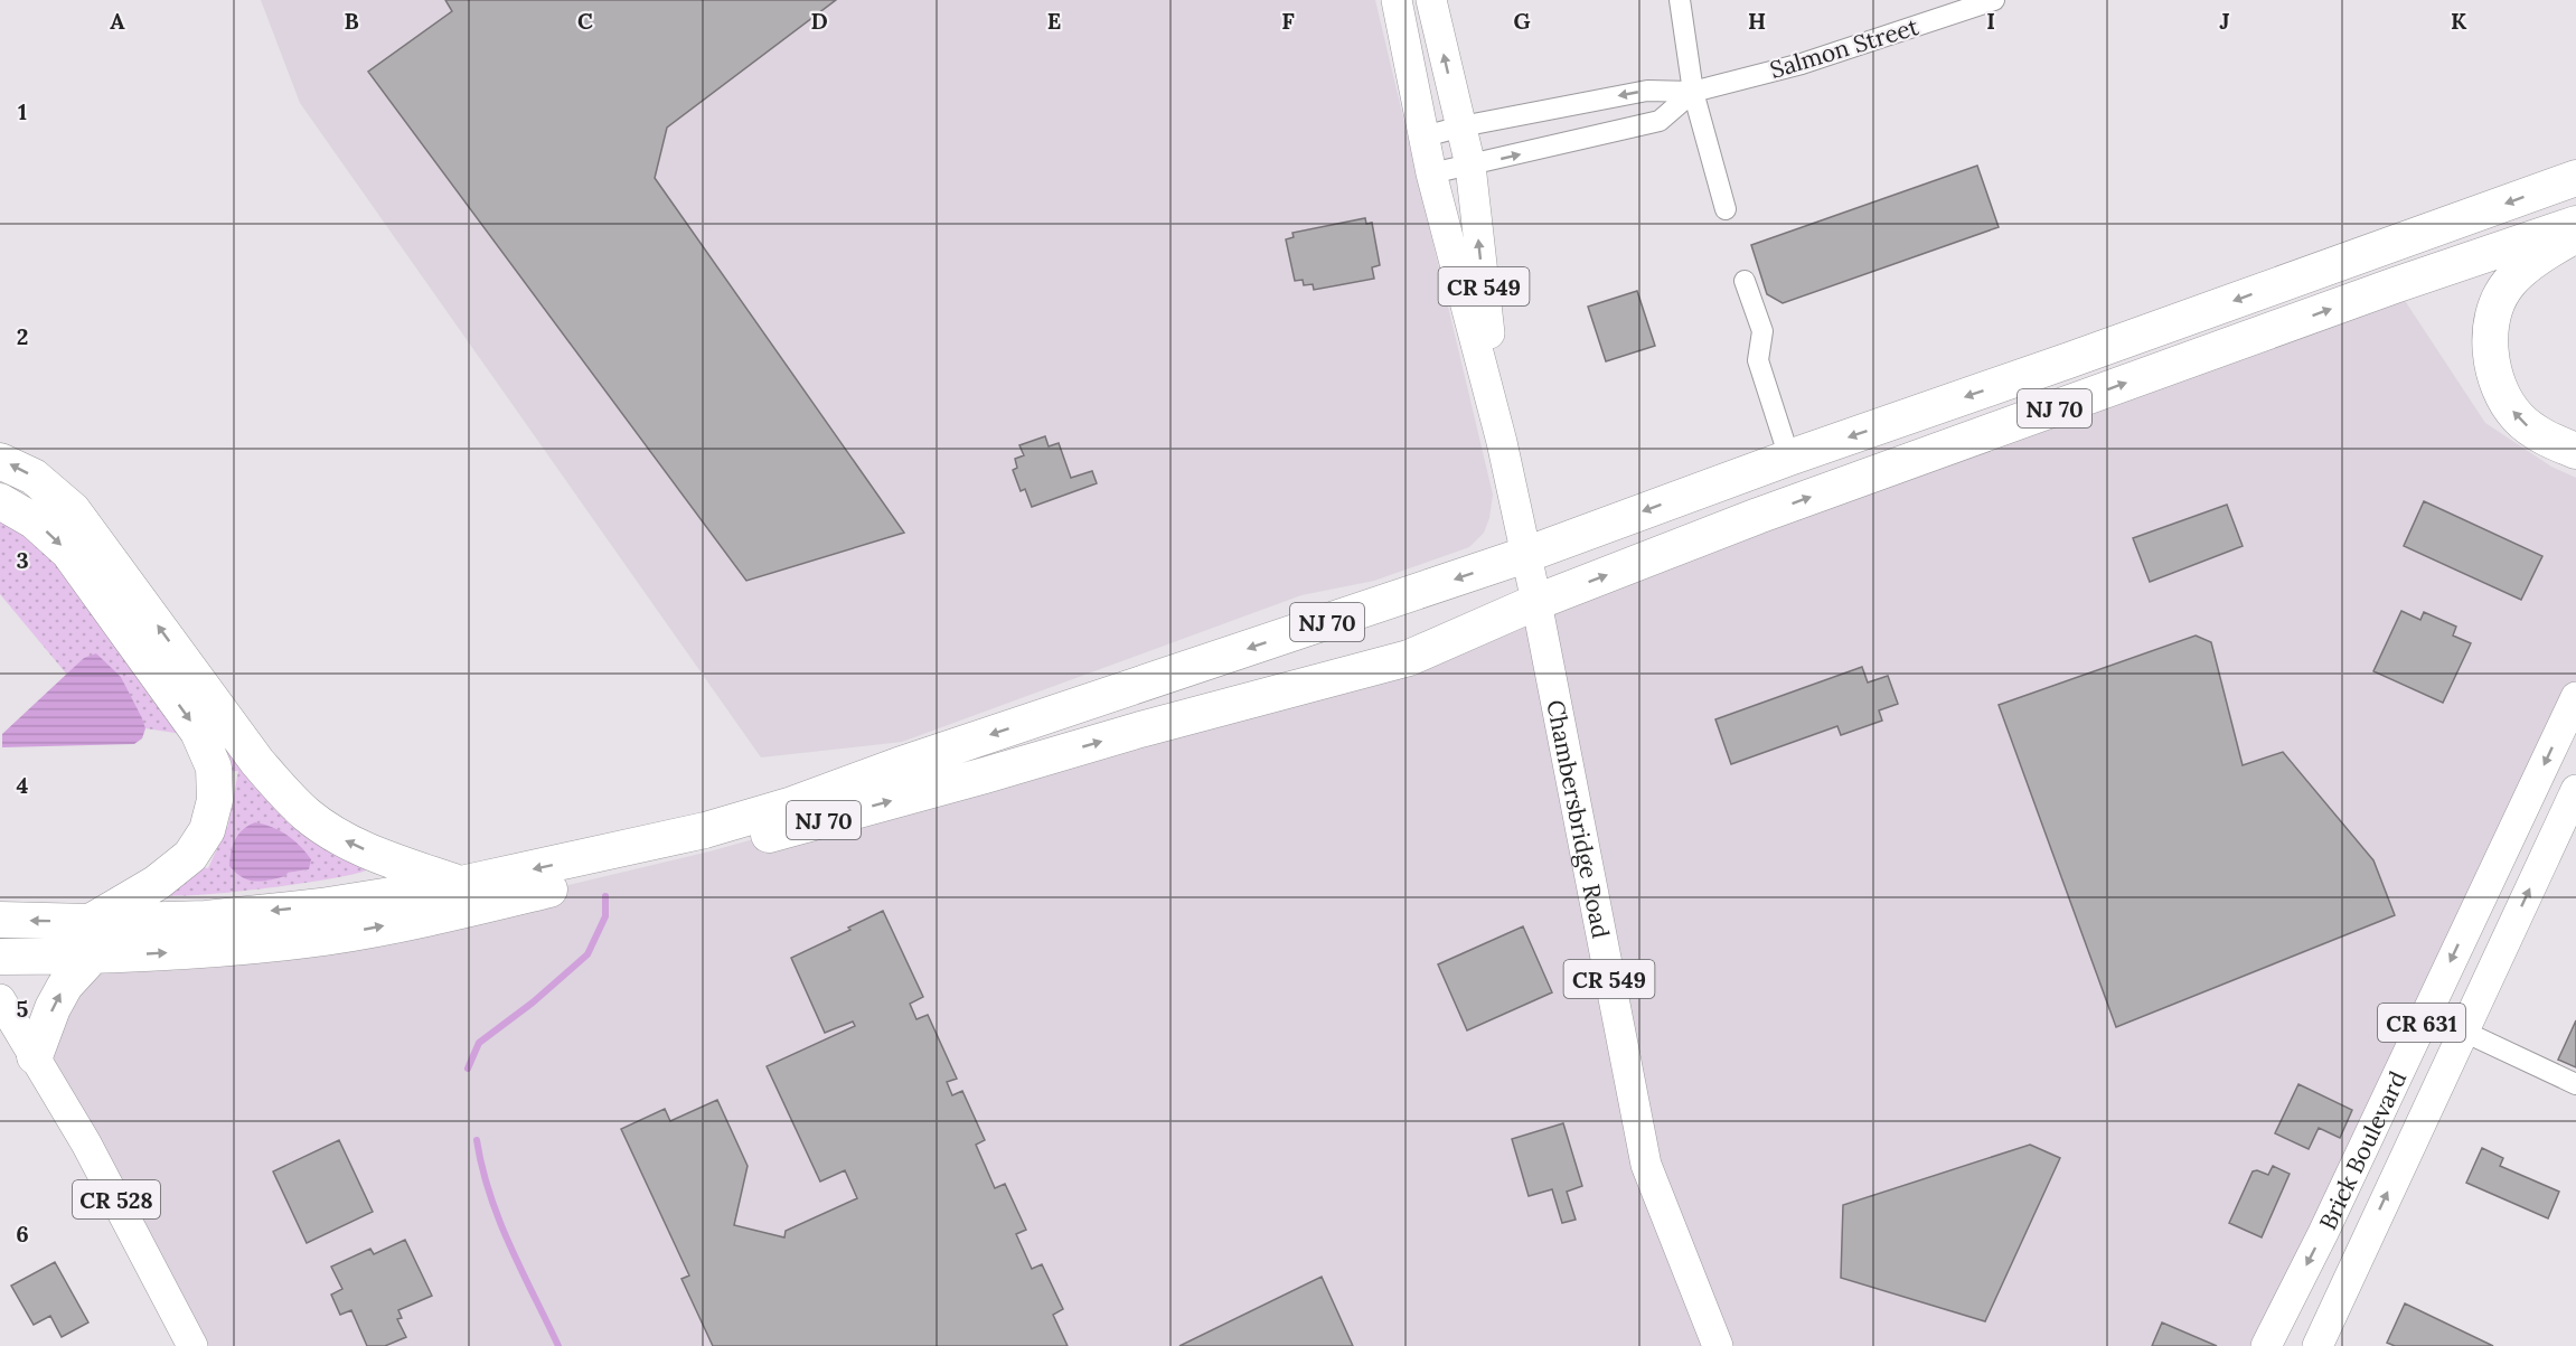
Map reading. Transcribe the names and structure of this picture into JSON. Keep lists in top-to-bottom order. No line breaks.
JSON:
{"streets":{"highway":["NJ 70"],"main road":["CR 549","Chambersbridge Road","CR 631","Brick Boulevard","CR 528"],"street":["Salmon Street"]},"crossings":[["Salmon Street","Chambersbridge Road"],["NJ 70","Chambersbridge Road"]],"grid":{"columns":["A","B","C","D","E","F","G","H","I","J","K"],"rows":["1","2","3","4","5","6"]}}
